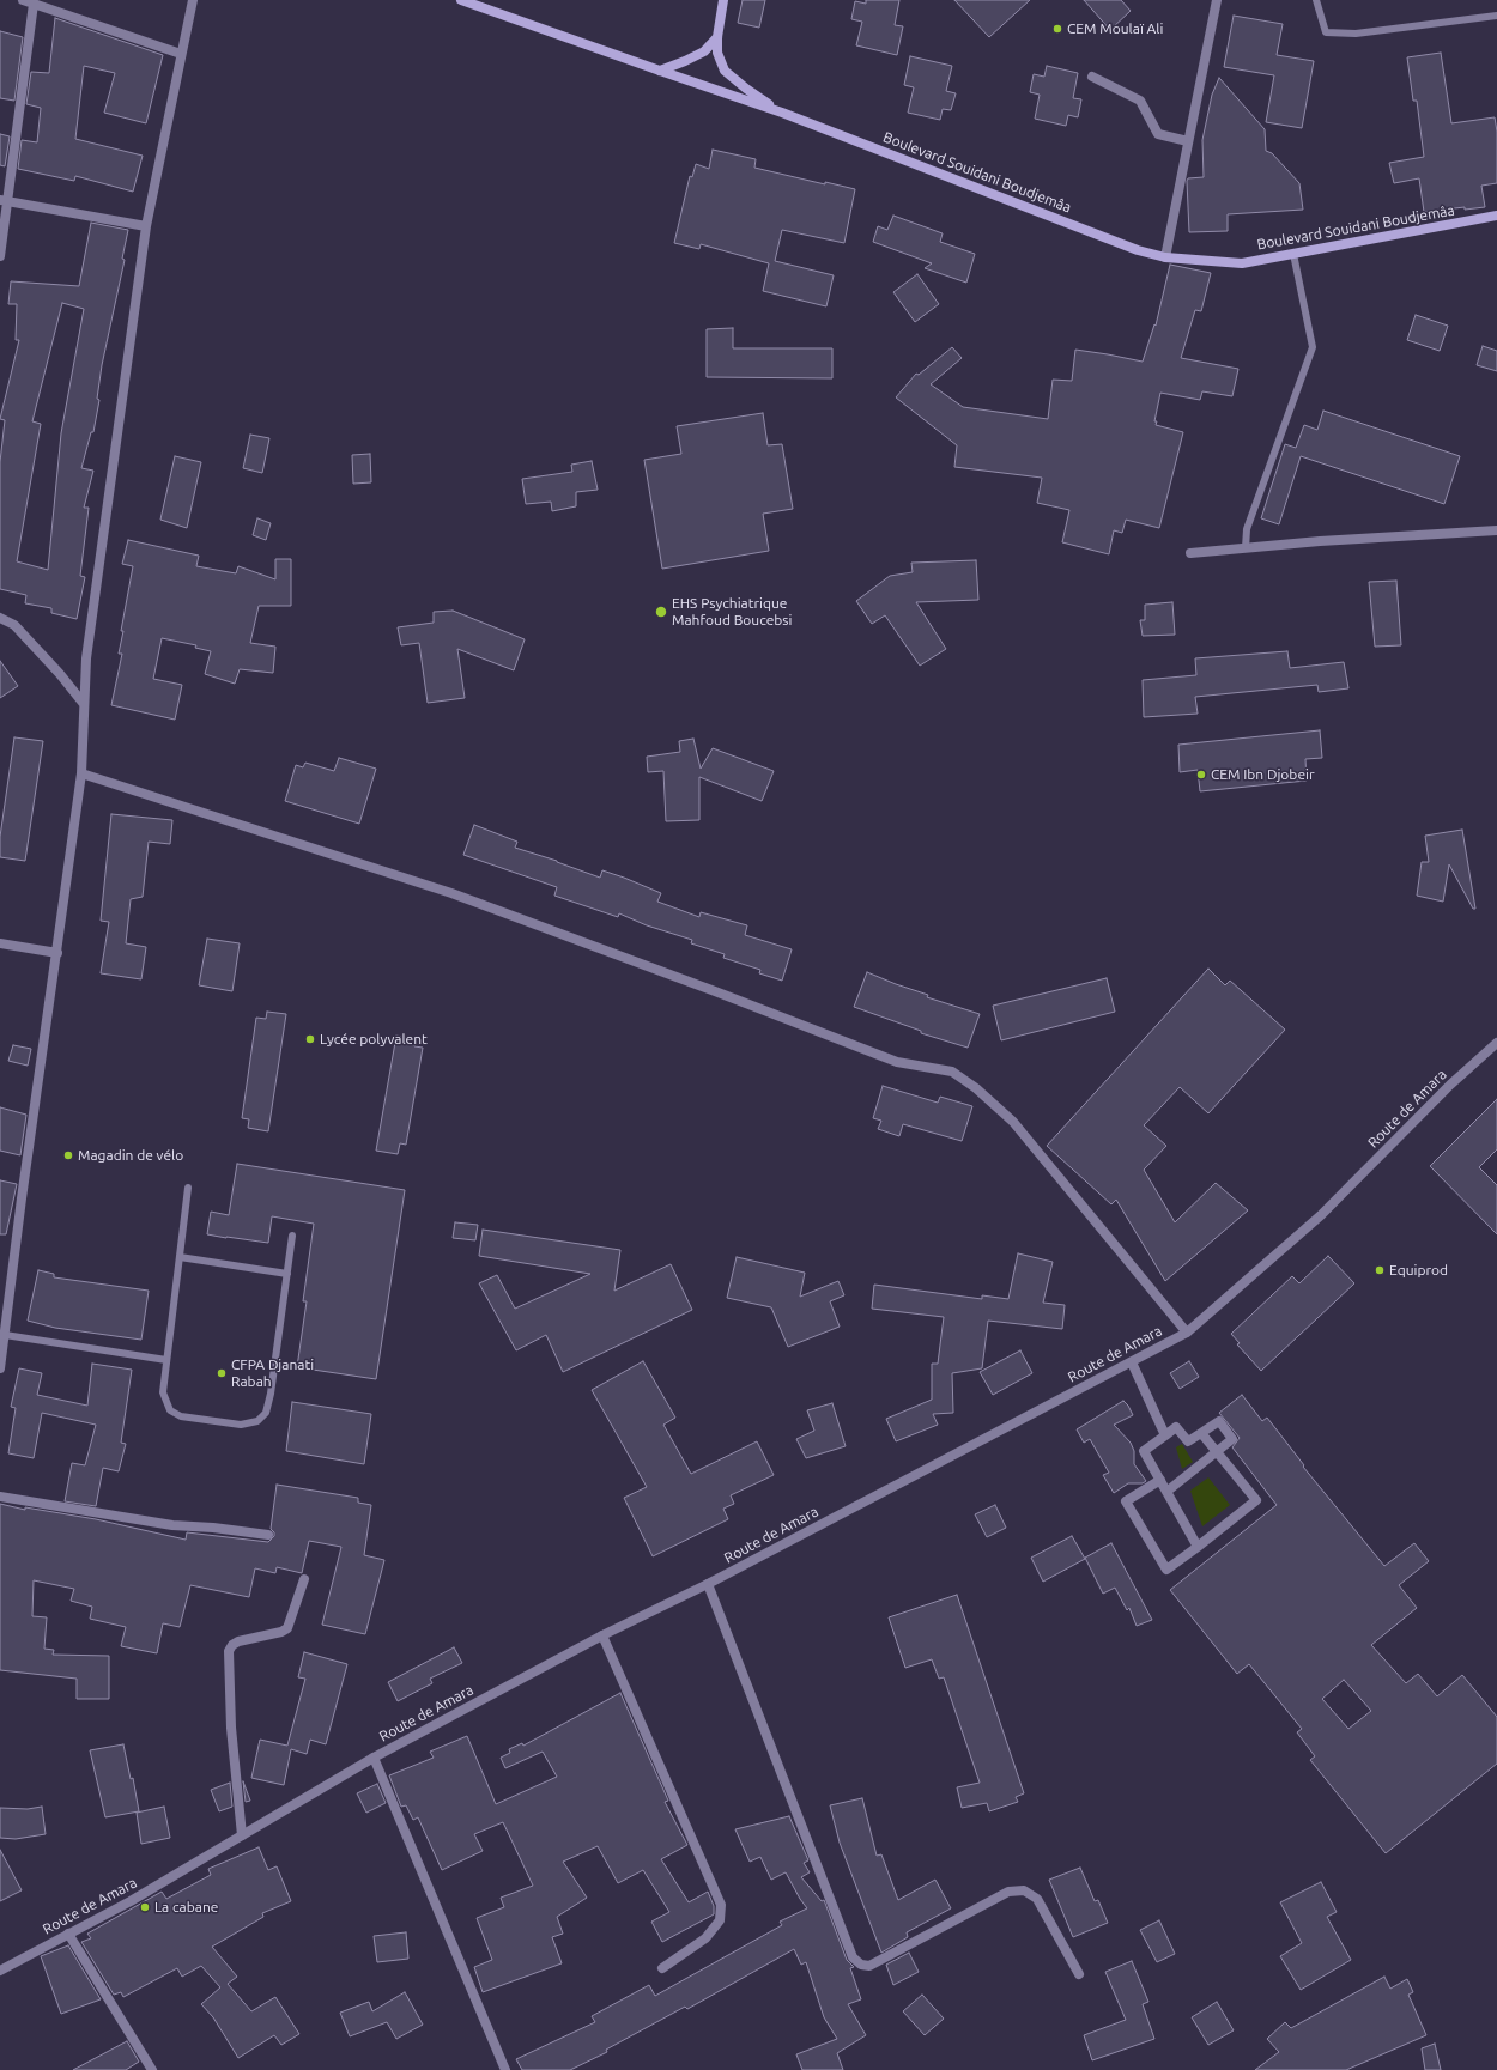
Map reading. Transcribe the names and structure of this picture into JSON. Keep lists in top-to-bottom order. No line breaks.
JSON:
{"streets":{"main road":["Boulevard Souidani Boudjemâa"],"street":["Route de Amara"]},"places":["CEM Moulaï Ali","EHS Psychiatrique Mahfoud Boucebsi","CEM Ibn Djobeir","Lycée polyvalent","Magadin de vélo","Equiprod","CFPA Djanati Rabah","La cabane"]}
